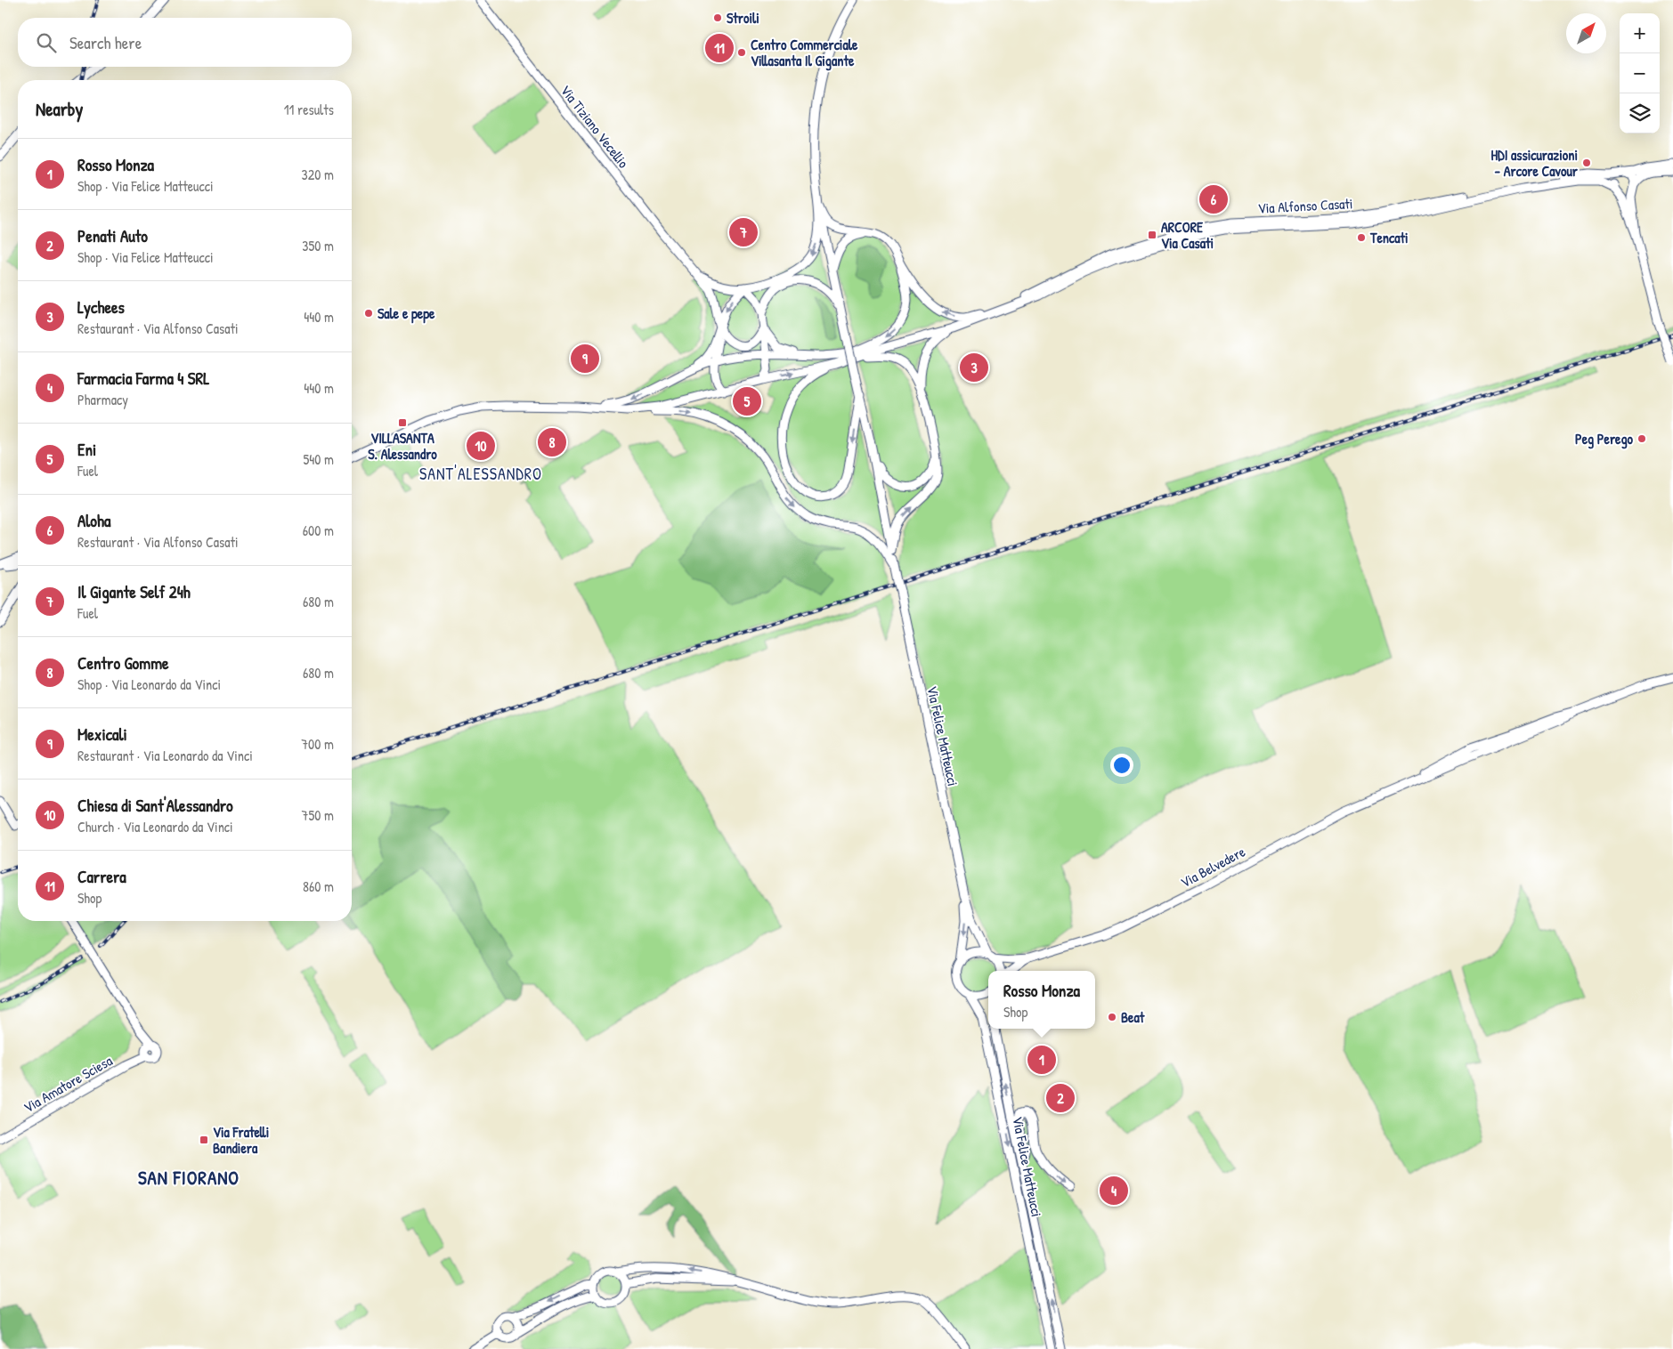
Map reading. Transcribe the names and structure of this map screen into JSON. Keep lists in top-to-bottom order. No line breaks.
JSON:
{"streets":{"main road":["Via Tiziano Vecellio","Via Alfonso Casati","Via Felice Matteucci","Via Belvedere","Via Amatore Sciesa"]},"crossings":[["Via Felice Matteucci","Via Belvedere"]],"districts":["SANT'ALESSANDRO","SAN FIORANO"],"places":{"other":["Stroili","Centro Commerciale Villasanta Il Gigante","HDI assicurazioni - Arcore Cavour","Tencati","Sale e pepe","Peg Perego","Beat"],"transit":["ARCORE Via Casati","VILLASANTA S. Alessandro","Via Fratelli Bandiera"]},"north":"top right","page":{"map_buttons":["+","−"],"search":"Search here","pins":["11","6","7","9","3","5","8","10","1","2","4"],"heading":["Nearby","11 results"],"list":[{"mark":"1","name":"Rosso Monza","note":"Shop · Via Felice Matteucci","value":"320 m"},{"mark":"2","name":"Penati Auto","note":"Shop · Via Felice Matteucci","value":"350 m"},{"mark":"3","name":"Lychees","note":"Restaurant · Via Alfonso Casati","value":"440 m"},{"mark":"4","name":"Farmacia Farma 4 SRL","note":"Pharmacy","value":"440 m"},{"mark":"5","name":"Eni","note":"Fuel","value":"540 m"},{"mark":"6","name":"Aloha","note":"Restaurant · Via Alfonso Casati","value":"600 m"},{"mark":"7","name":"Il Gigante Self 24h","note":"Fuel","value":"680 m"},{"mark":"8","name":"Centro Gomme","note":"Shop · Via Leonardo da Vinci","value":"680 m"},{"mark":"9","name":"Mexicali","note":"Restaurant · Via Leonardo da Vinci","value":"700 m"},{"mark":"10","name":"Chiesa di Sant'Alessandro","note":"Church · Via Leonardo da Vinci","value":"750 m"},{"mark":"11","name":"Carrera","note":"Shop","value":"860 m"}],"popup":["Rosso Monza","Shop"]}}
